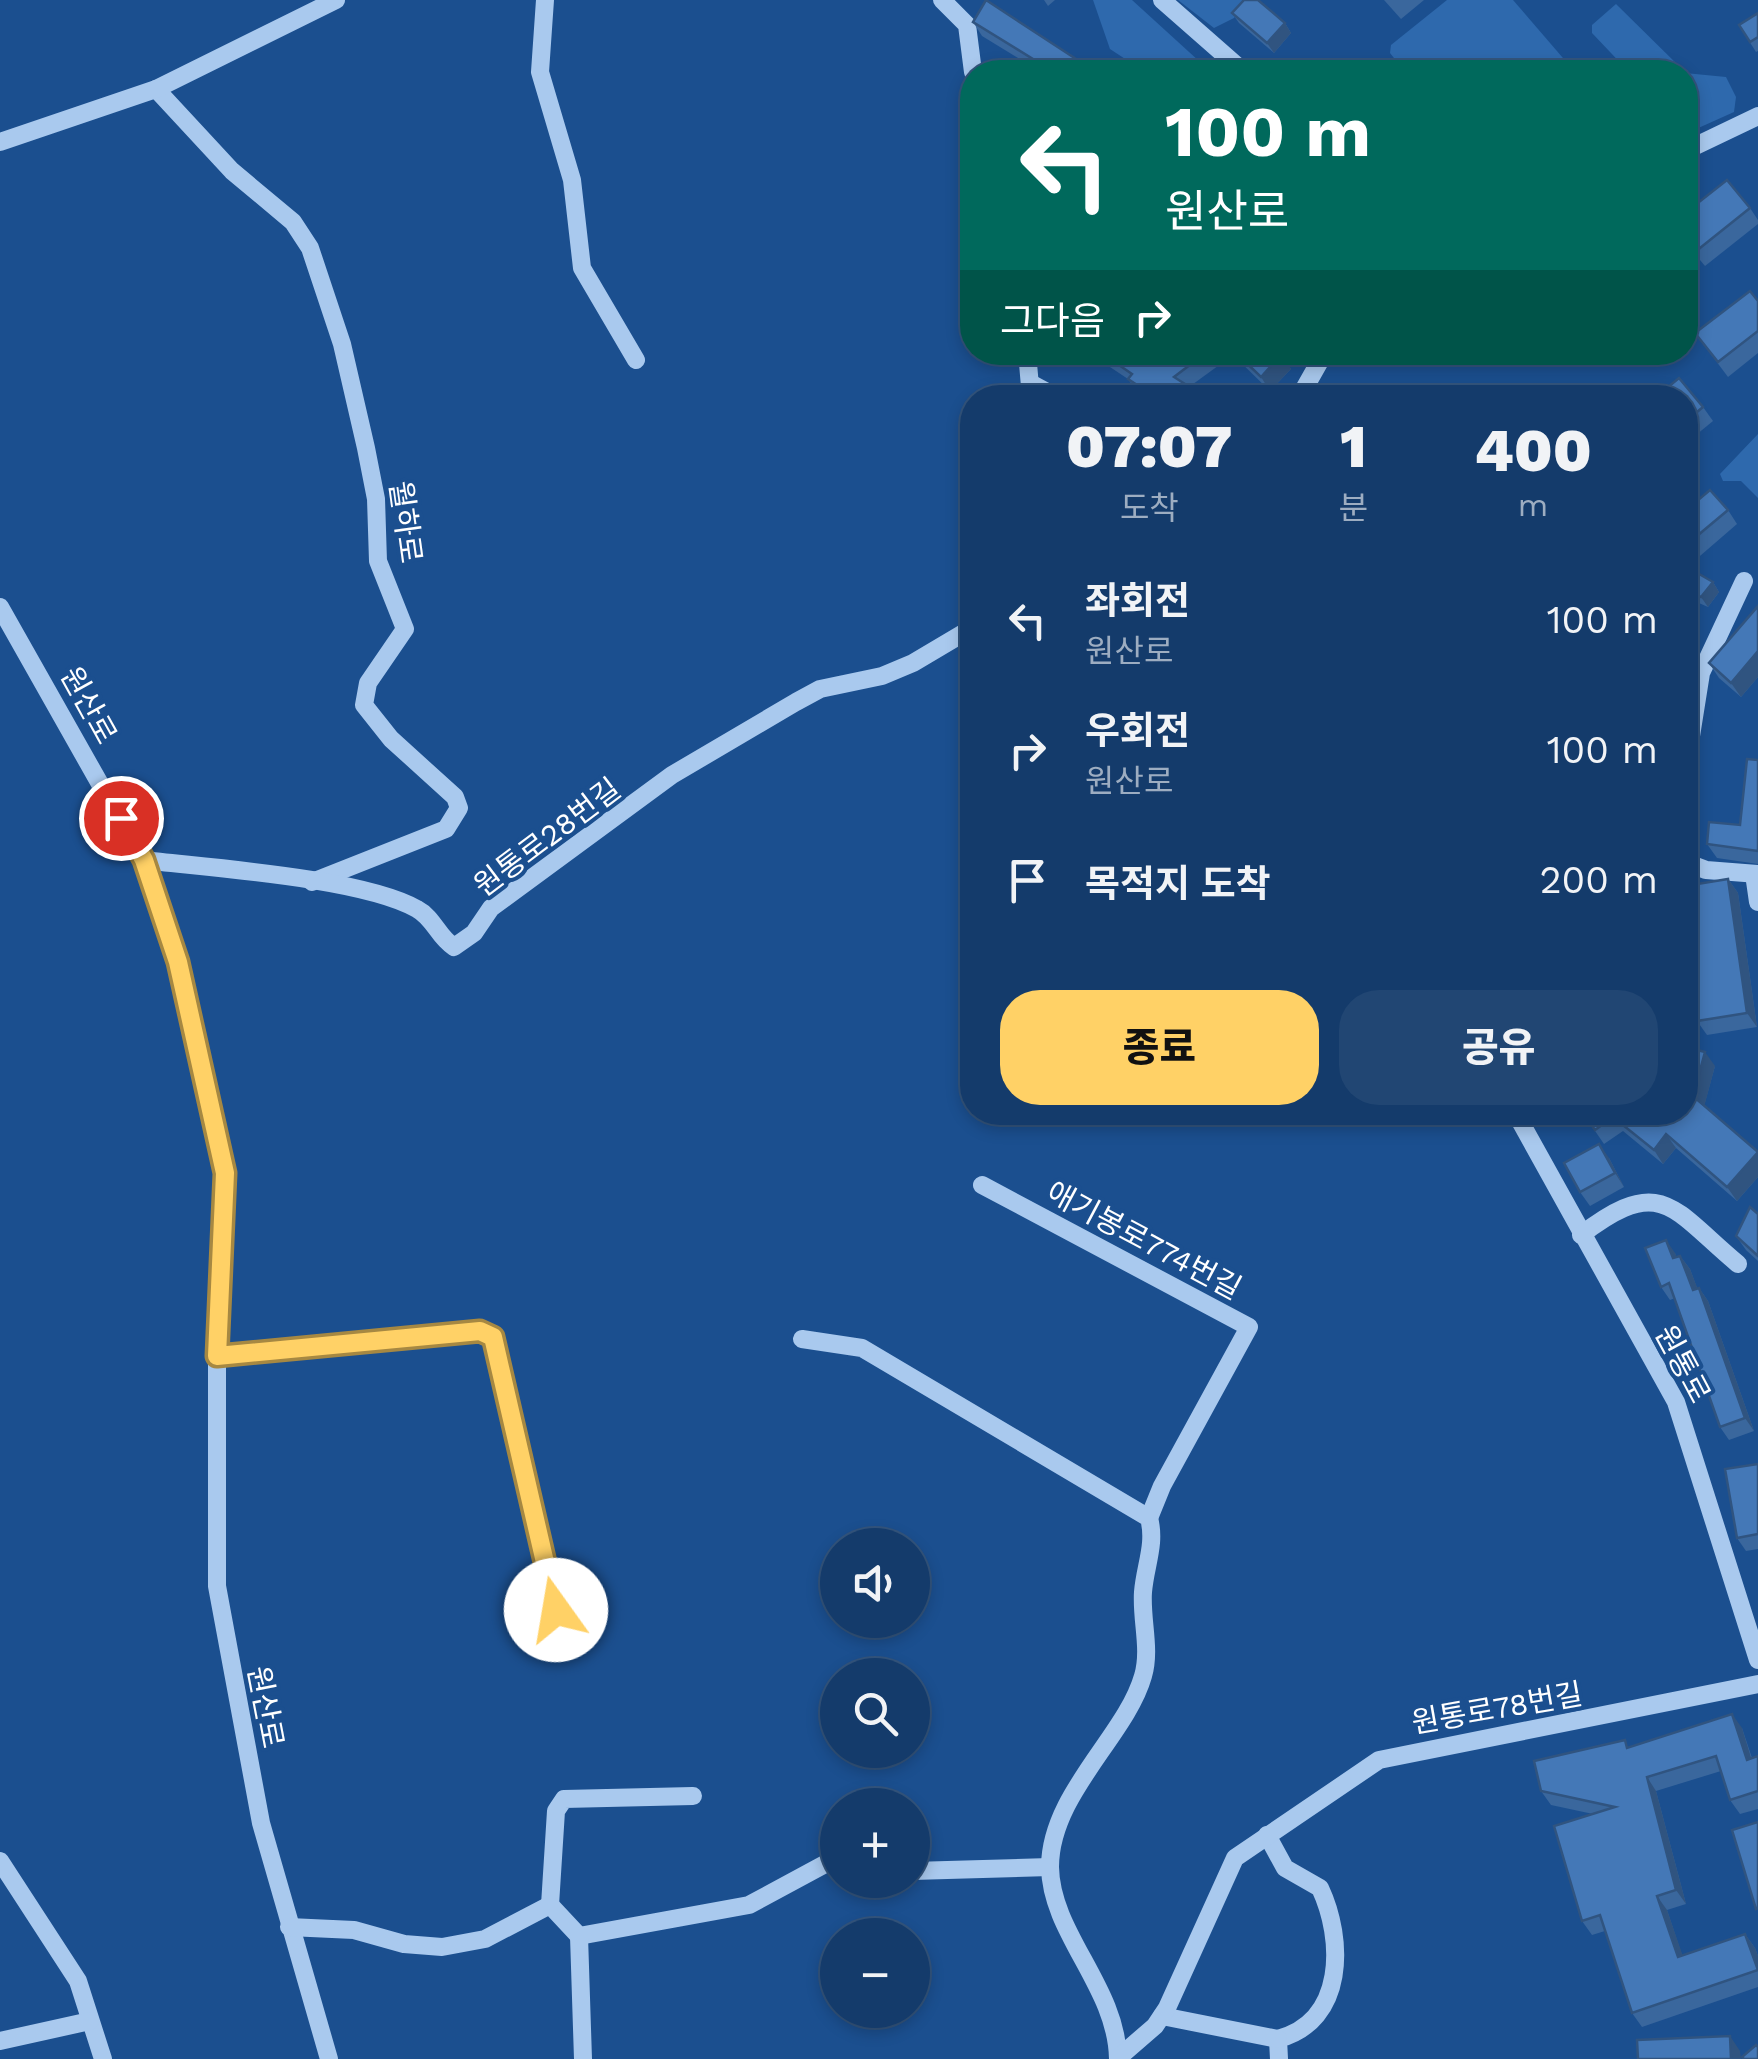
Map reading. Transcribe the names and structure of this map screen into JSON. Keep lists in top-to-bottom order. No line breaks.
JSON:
{"streets":{"street":["월하로","원산로","원통로28번길","애기봉로774번길","원통로","원통로78번길"]},"crossings":[["월하로","원통로28번길"],["원산로","원통로28번길"]],"page":{"turn":["100 m","원산로"],"then":"그다음","eta":["07:07","도착","1","분","400","m"],"list":[{"name":"좌회전","note":"원산로","value":"100 m"},{"name":"우회전","note":"원산로","value":"100 m"},{"name":"목적지 도착","value":"200 m"}],"buttons":["종료","공유"],"map_buttons":["+","−"]}}
